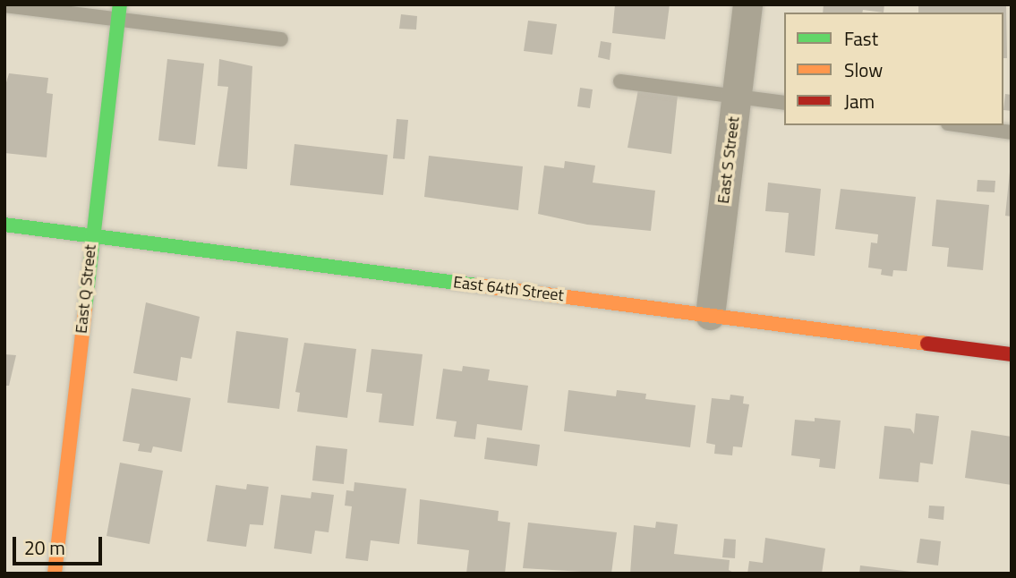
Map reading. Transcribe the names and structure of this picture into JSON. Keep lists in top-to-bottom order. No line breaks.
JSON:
{"streets":{"street":["East S Street","East Q Street","East 64th Street"]},"crossings":[["East S Street","East 64th Street"],["East Q Street","East 64th Street"]],"legend":["Fast","Slow","Jam"],"scale_bar":"20 m"}
